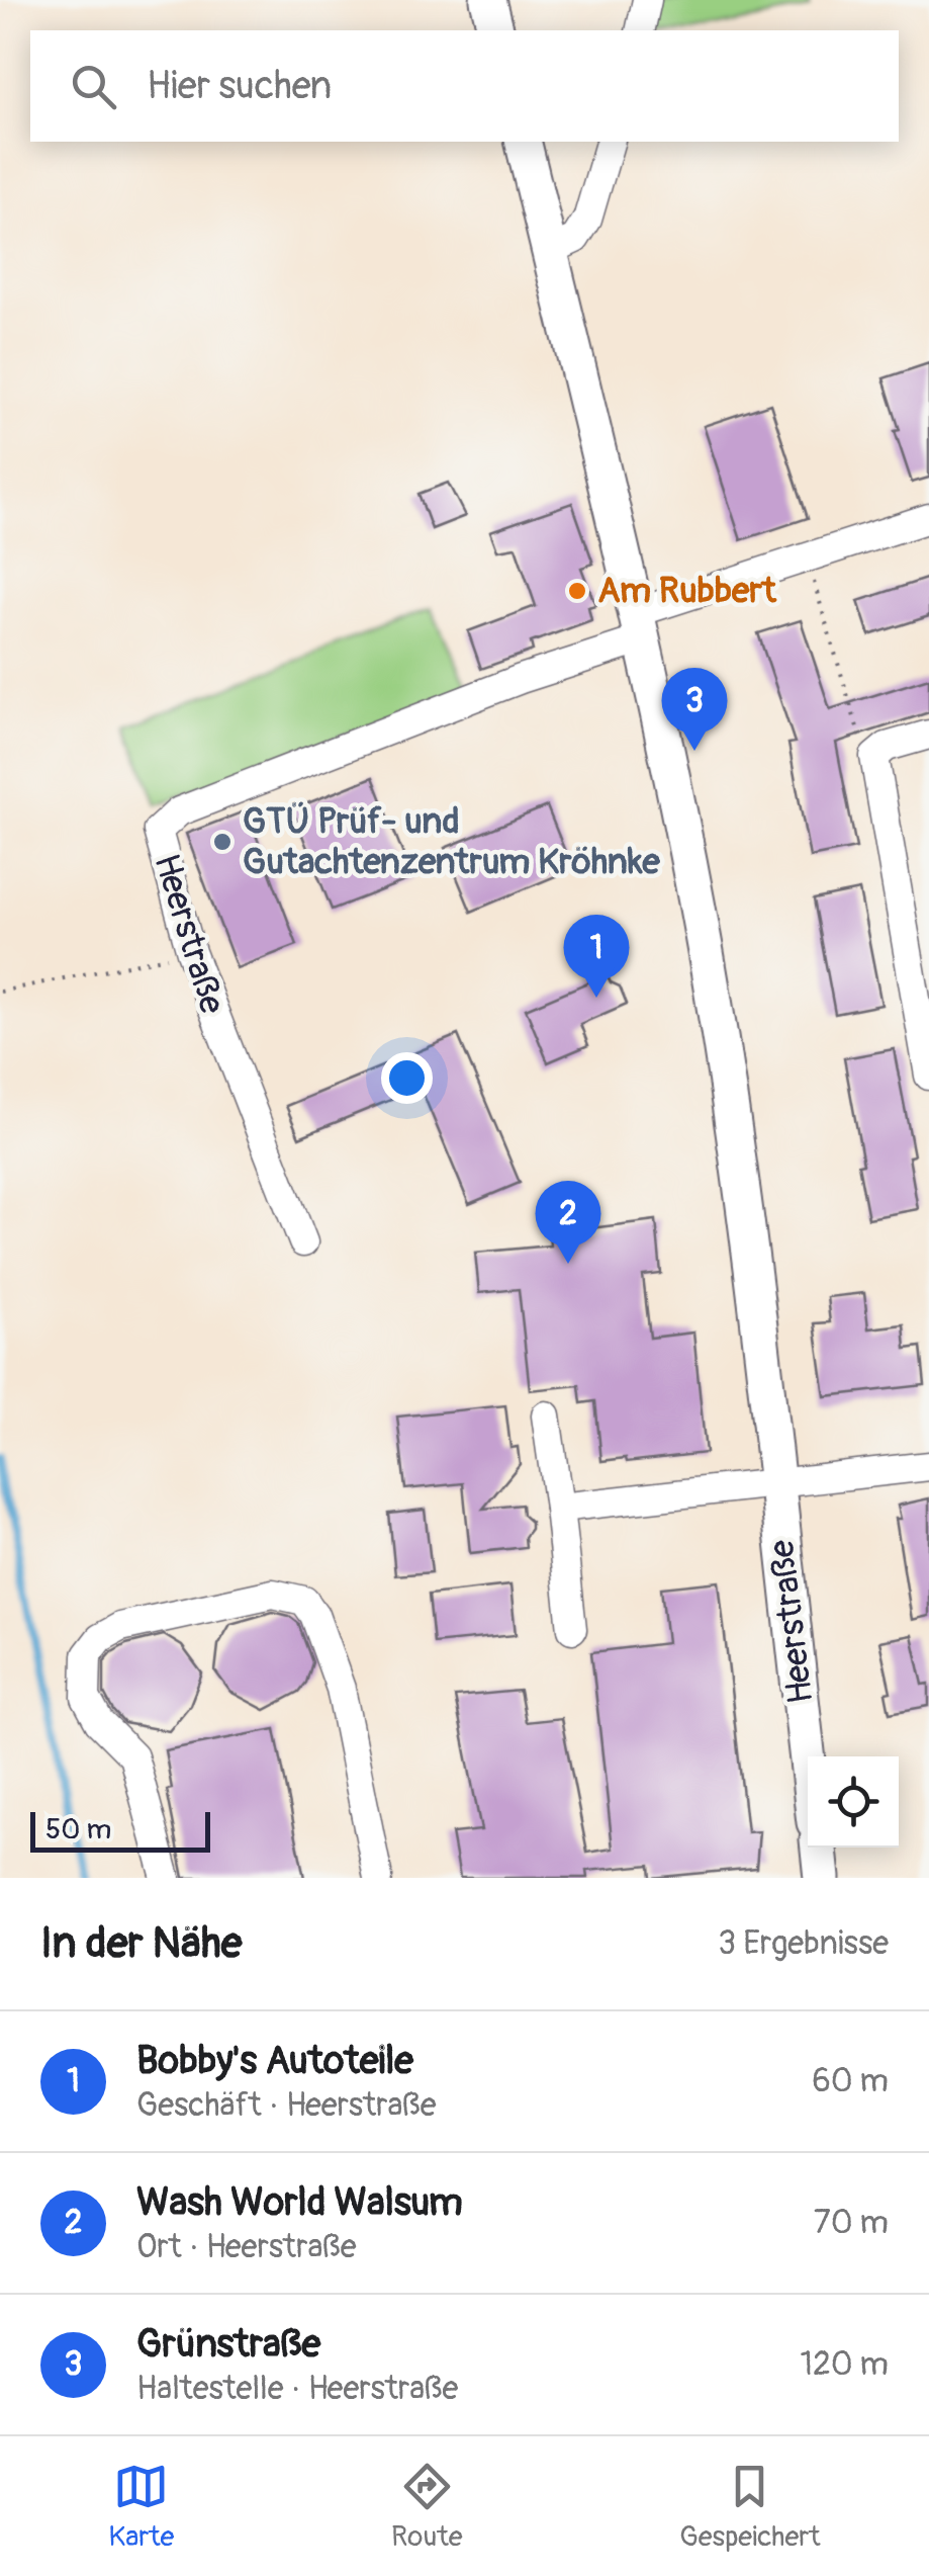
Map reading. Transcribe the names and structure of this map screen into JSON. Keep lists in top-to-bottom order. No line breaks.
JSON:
{"streets":{"main road":["Heerstraße"]},"places":["Am Rubbert","GTÜ Prüf- und Gutachtenzentrum Kröhnke"],"scale_bar":"50 m","page":{"search":"Hier suchen","pins":["3","1","2"],"scale":"50 m","heading":["In der Nähe","3 Ergebnisse"],"list":[{"mark":"1","name":"Bobby's Autoteile","note":"Geschäft · Heerstraße","value":"60 m"},{"mark":"2","name":"Wash World Walsum","note":"Ort · Heerstraße","value":"70 m"},{"mark":"3","name":"Grünstraße","note":"Haltestelle · Heerstraße","value":"120 m"}],"nav":["Karte","Route","Gespeichert"]}}
